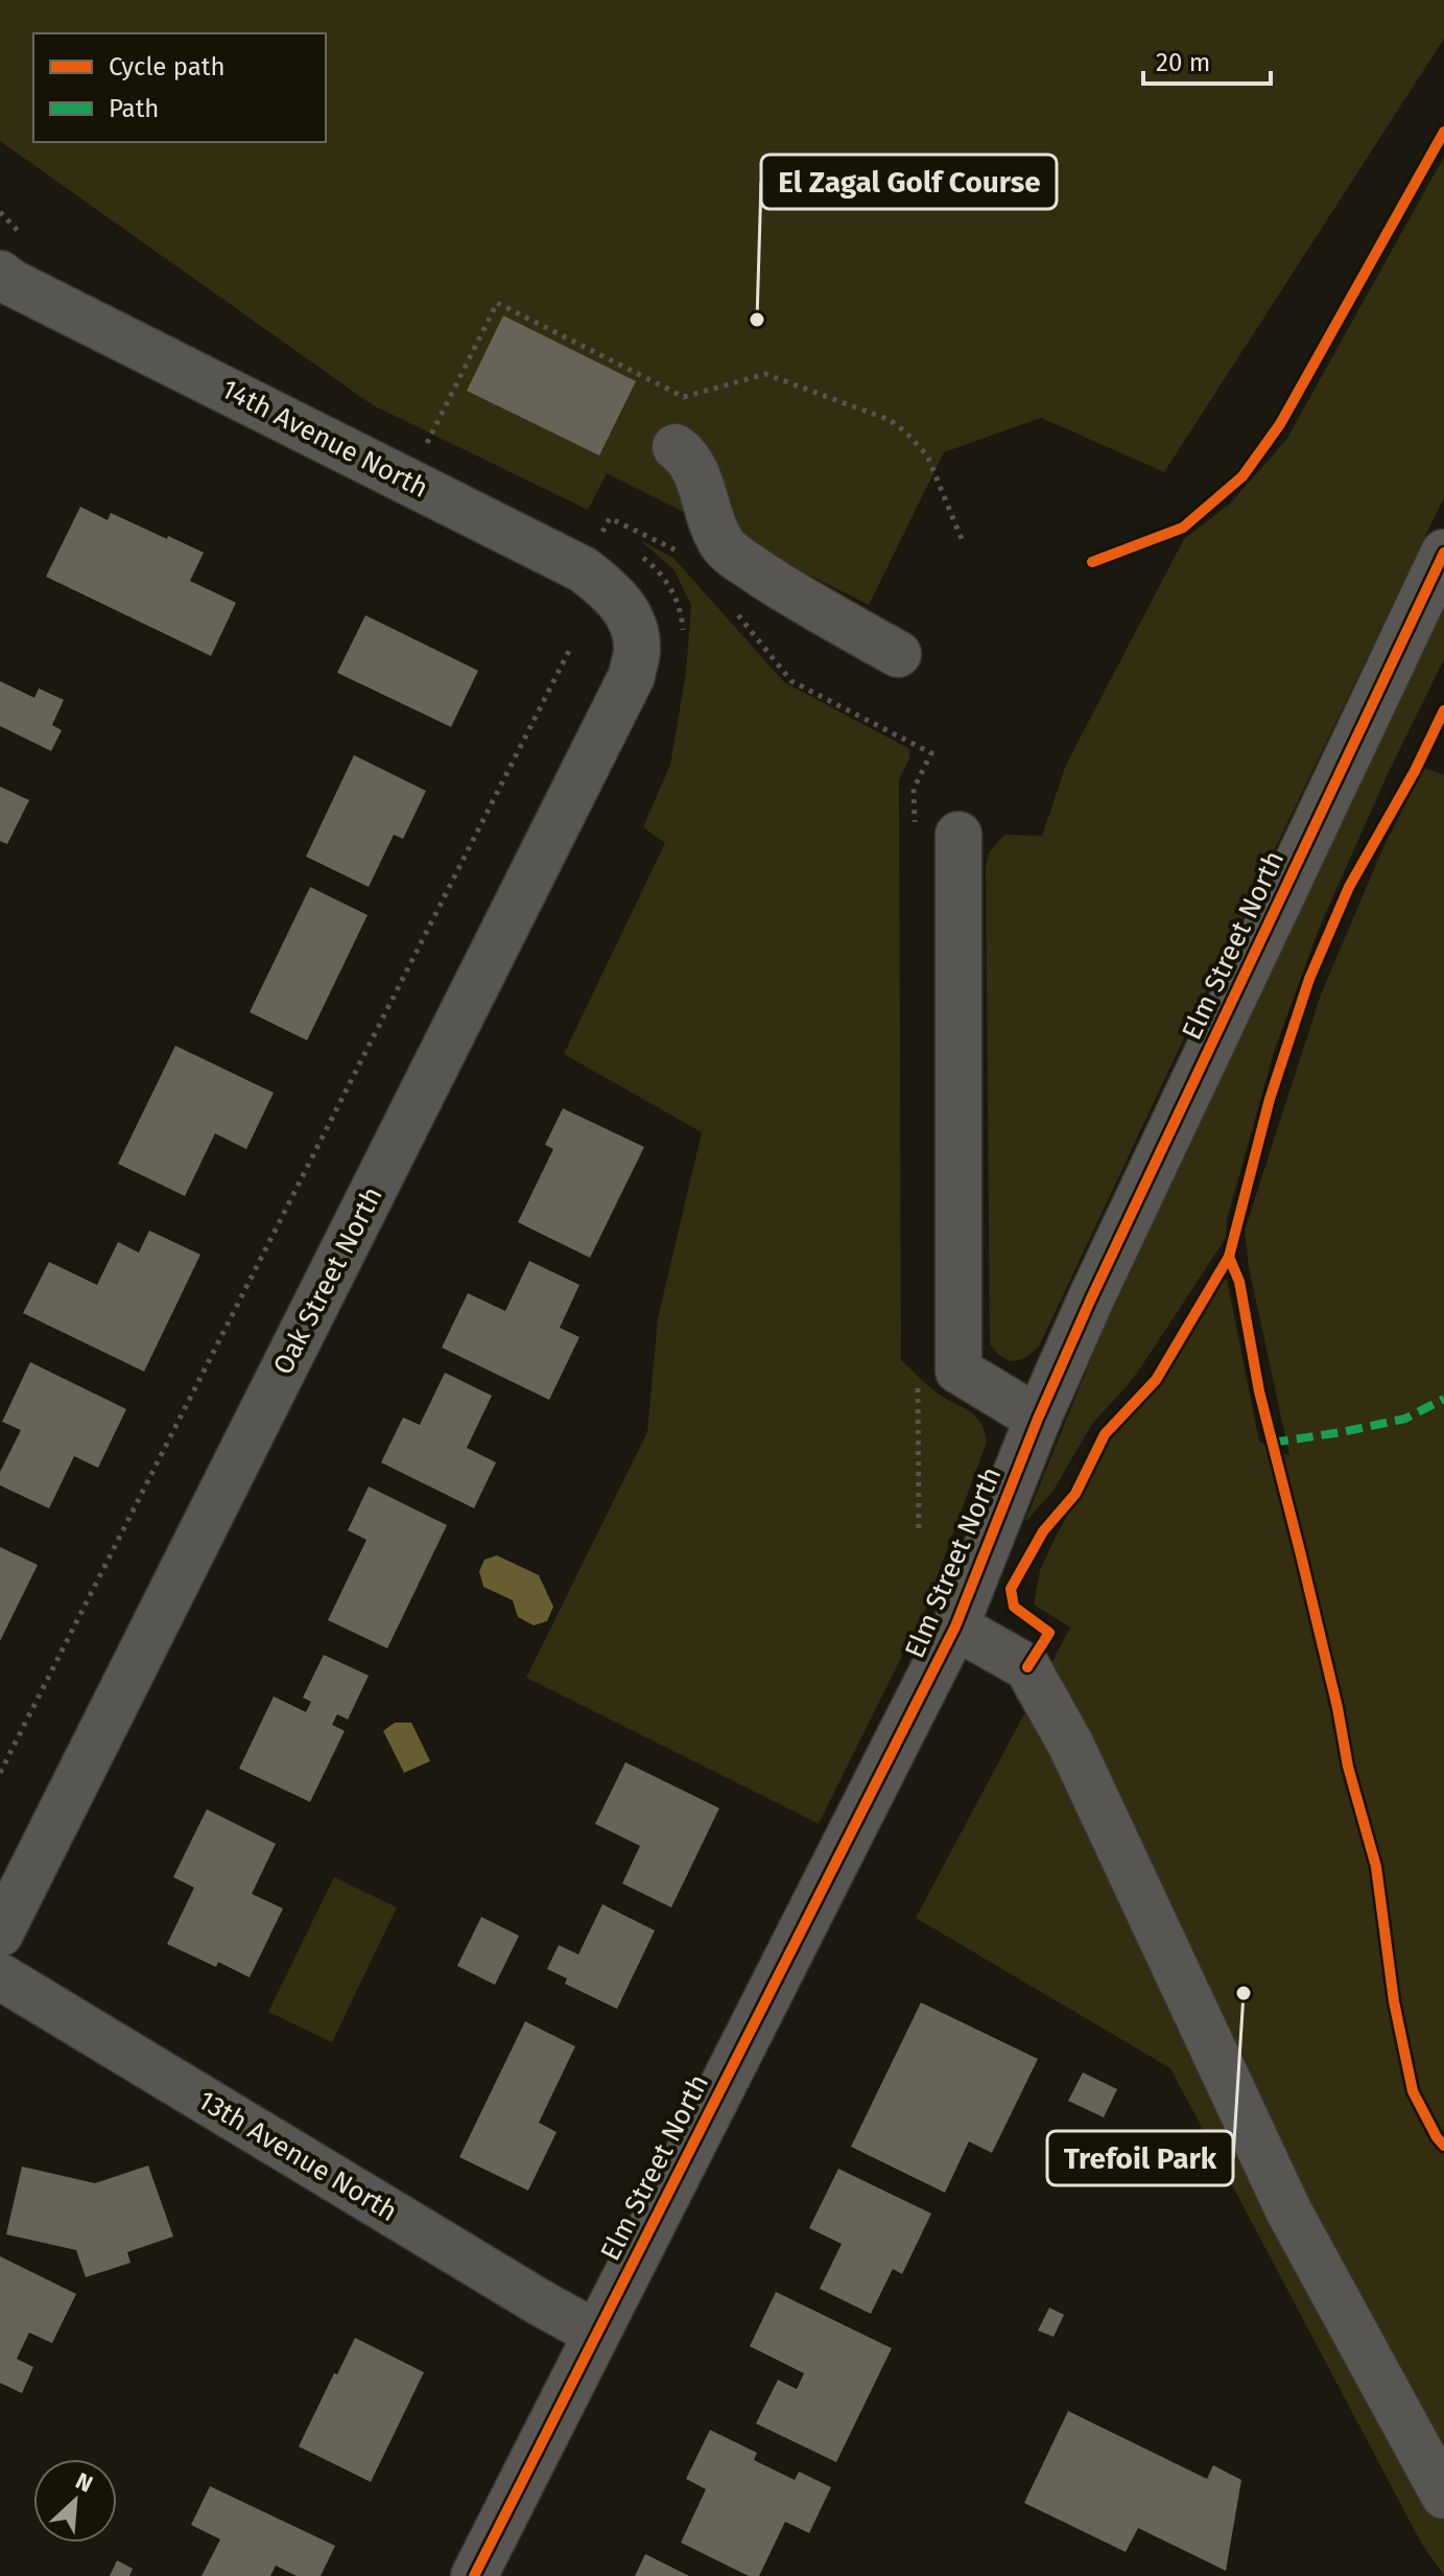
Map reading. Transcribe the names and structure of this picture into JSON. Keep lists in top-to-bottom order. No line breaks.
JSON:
{"streets":{"street":["14th Avenue North","Elm Street North","Oak Street North","13th Avenue North"]},"crossings":[["14th Avenue North","Oak Street North"],["Elm Street North","13th Avenue North"]],"places":["El Zagal Golf Course","Trefoil Park"],"legend":["Cycle path","Path"],"scale_bar":"20 m","north":"top right"}
